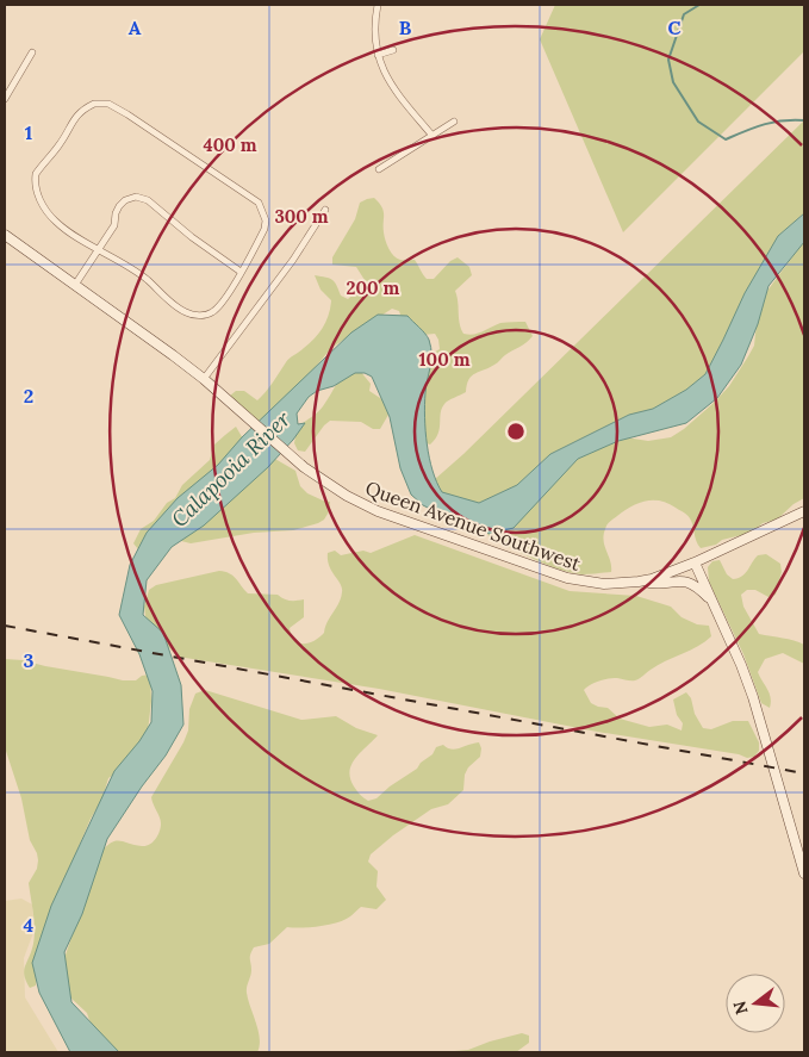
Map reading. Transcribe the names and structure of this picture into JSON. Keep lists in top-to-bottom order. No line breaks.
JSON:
{"streets":{"main road":["Queen Avenue Southwest"]},"water":["Calapooia River"],"north":"left","grid":{"columns":["A","B","C"],"rows":["1","2","3","4"]},"rings":["400 m","300 m","200 m","100 m"]}
